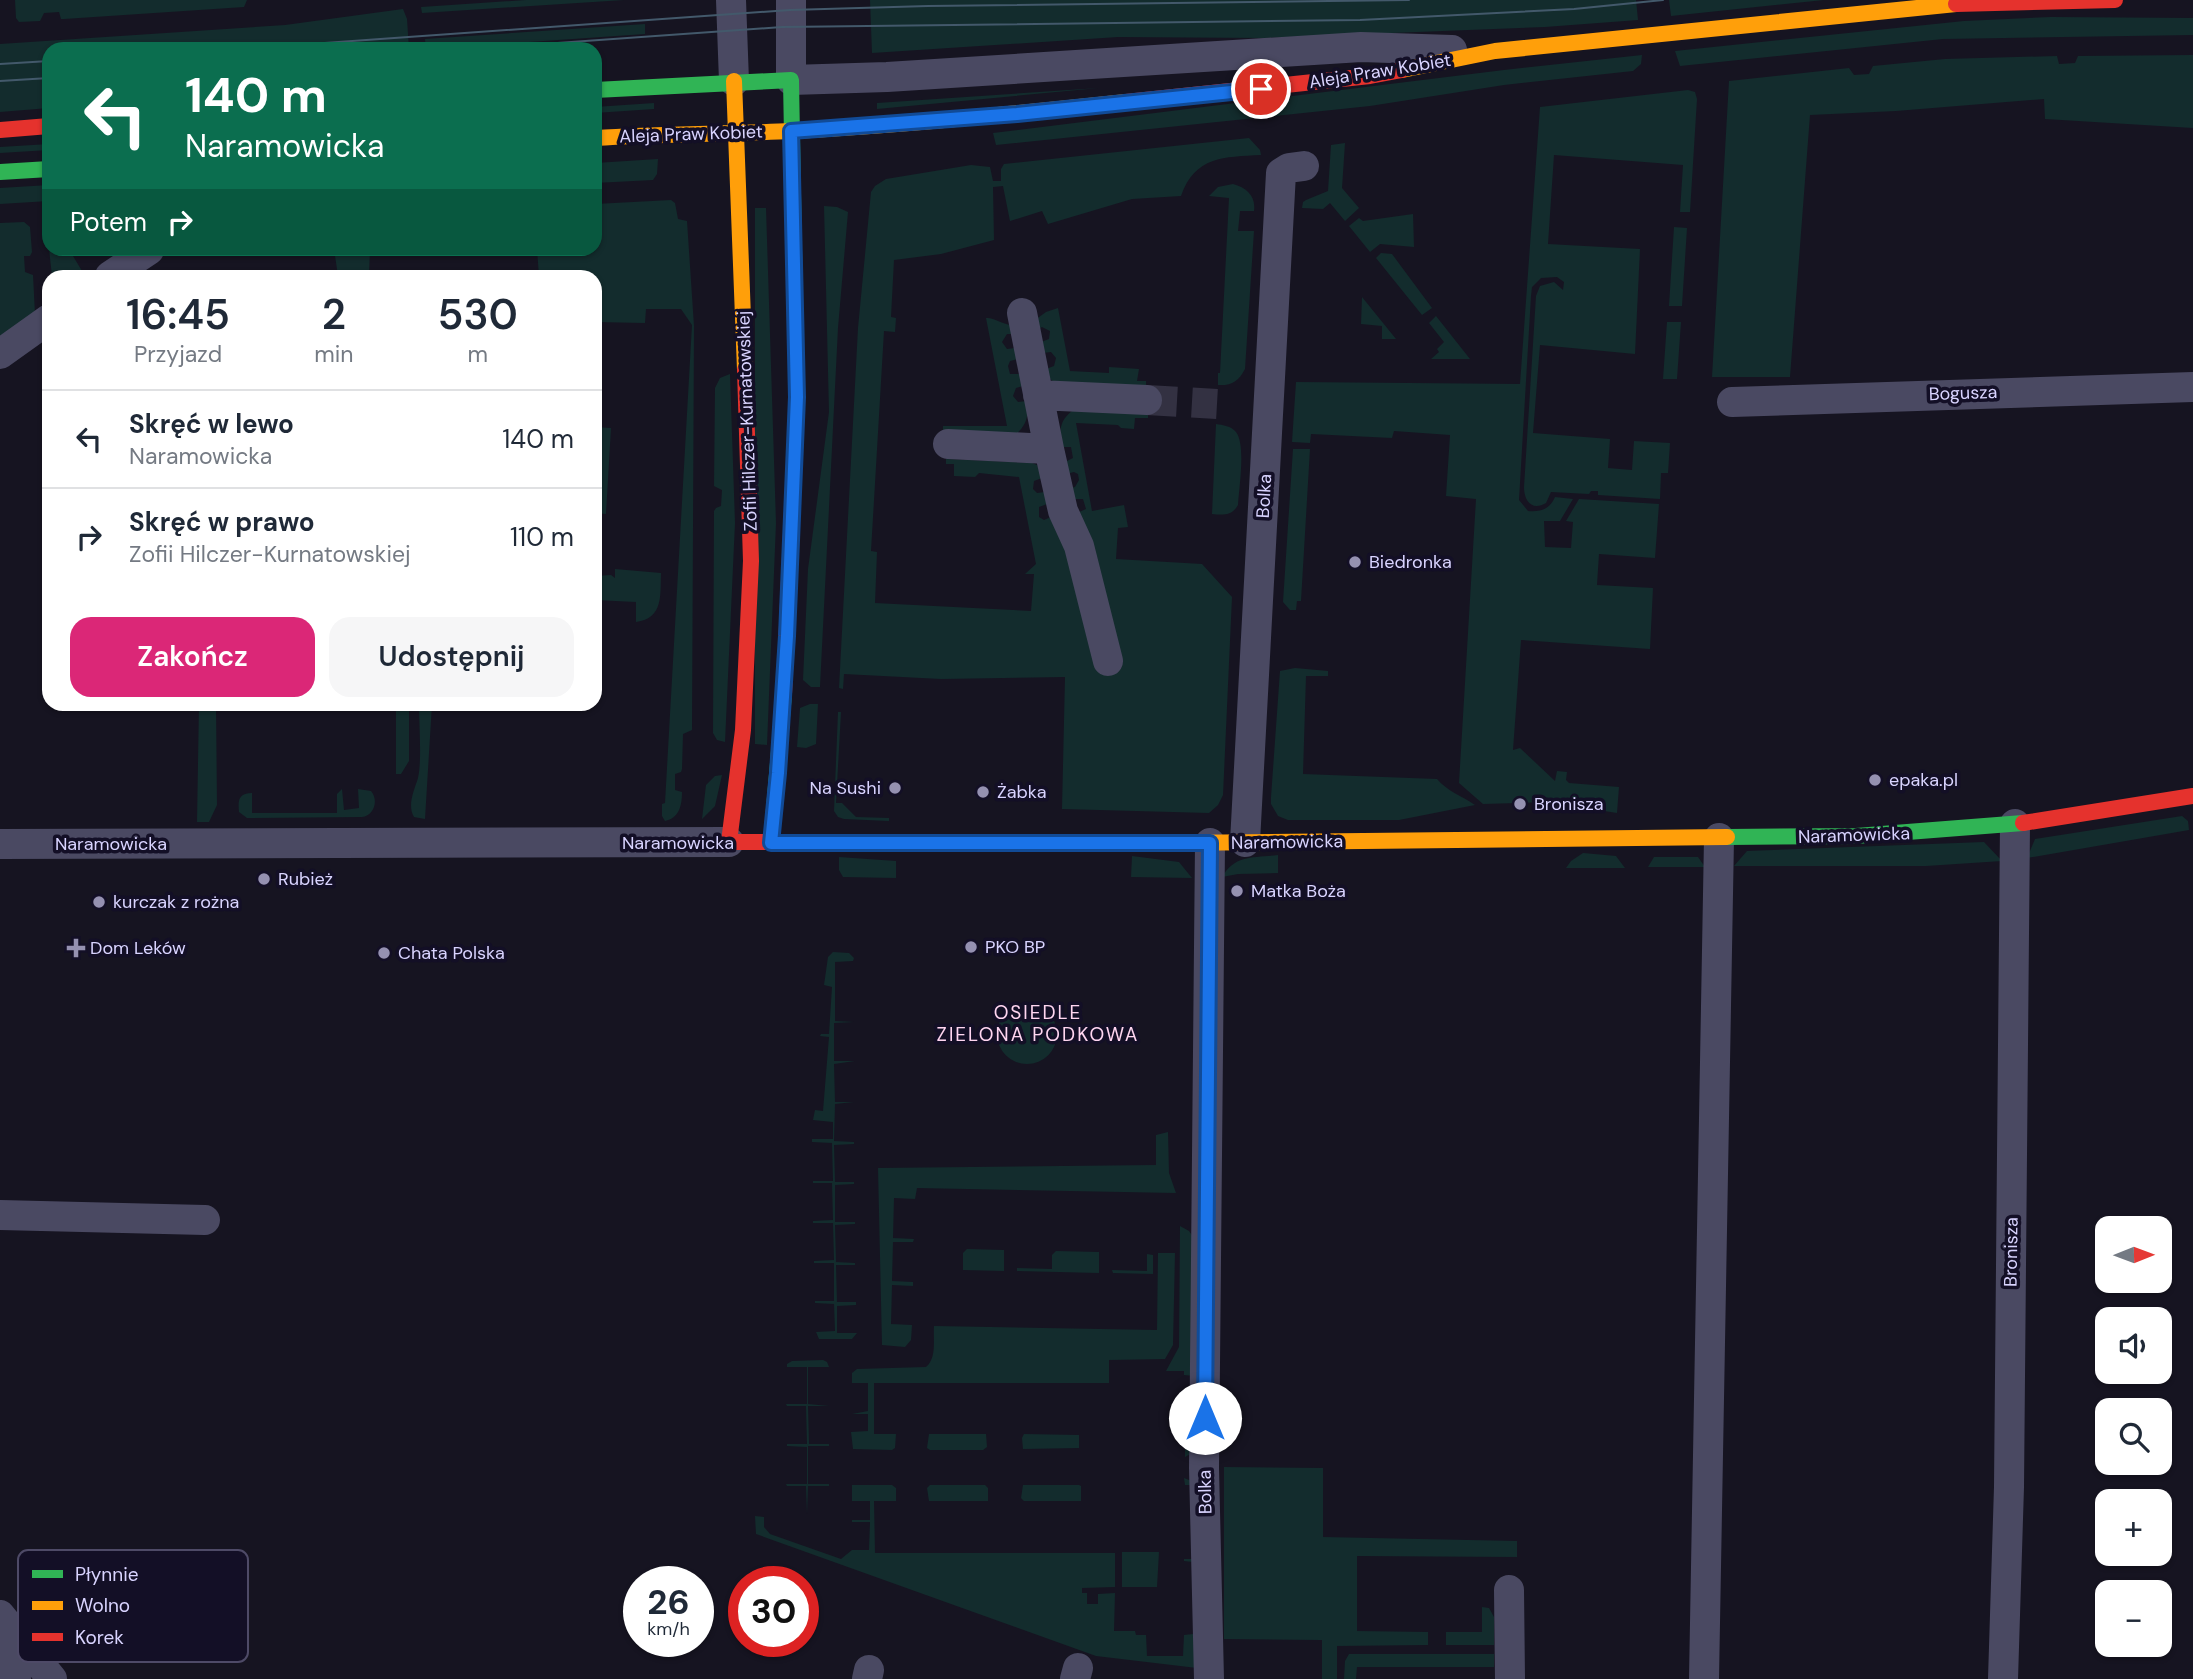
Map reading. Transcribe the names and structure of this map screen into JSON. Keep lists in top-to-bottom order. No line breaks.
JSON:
{"streets":{"street":["Aleja Praw Kobiet","Bogusza","Zofii Hilczer-Kurnatowskiej","Bolka","Naramowicka","Bronisza"]},"crossings":[["Aleja Praw Kobiet","Zofii Hilczer-Kurnatowskiej"],["Zofii Hilczer-Kurnatowskiej","Naramowicka"],["Bolka","Naramowicka"],["Naramowicka","Bronisza"]],"districts":["OSIEDLE ZIELONA PODKOWA"],"places":{"other":["Biedronka","epaka.pl","Na Sushi","Żabka","Bronisza","Rubież","Matka Boża","kurczak z rożna","PKO BP","Chata Polska"],"health":["Dom Leków"]},"legend":["Płynnie","Wolno","Korek"],"north":"right","page":{"turn":["140 m","Naramowicka"],"then":"Potem","eta":["16:45","Przyjazd","2","min","530","m"],"list":[{"name":"Skręć w lewo","note":"Naramowicka","value":"140 m"},{"name":"Skręć w prawo","note":"Zofii Hilczer-Kurnatowskiej","value":"110 m"}],"buttons":["Zakończ","Udostępnij"],"map_buttons":["+","−"],"speed":"26 km/h","limit":"30"}}
